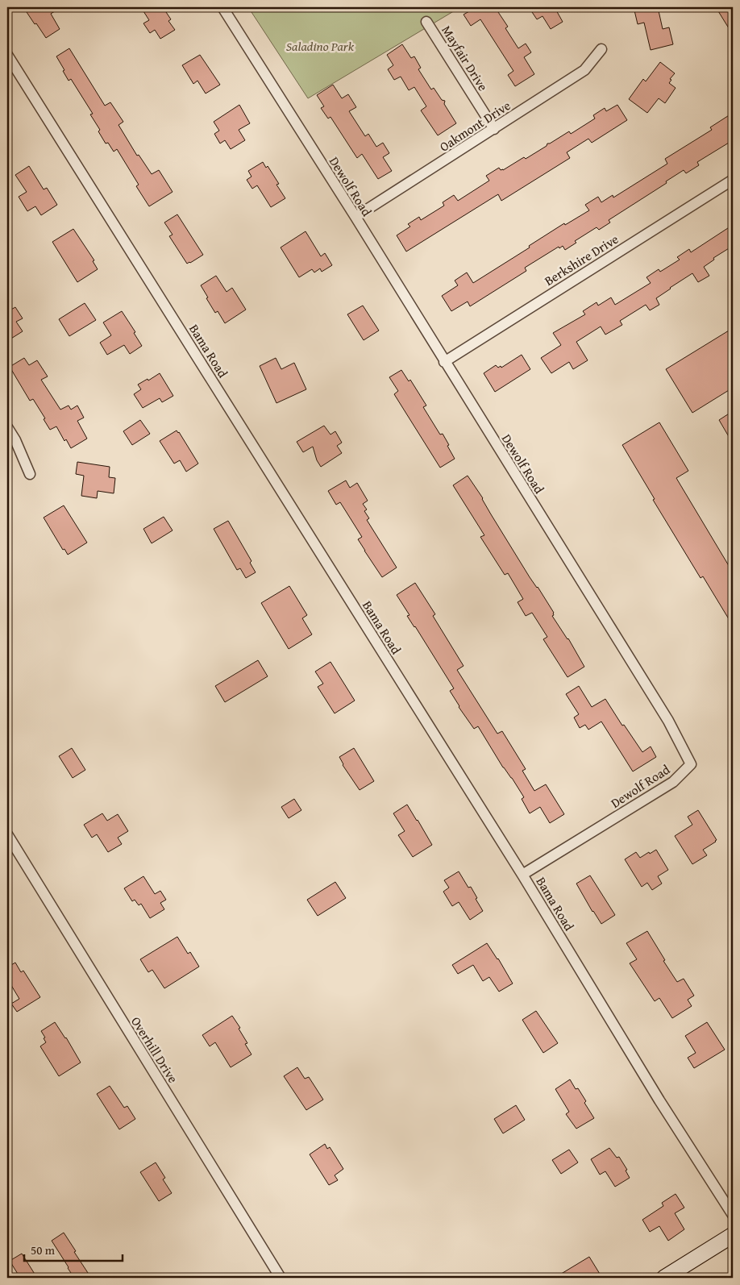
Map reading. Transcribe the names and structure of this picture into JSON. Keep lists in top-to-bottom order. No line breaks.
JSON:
{"streets":{"street":["Mayfair Drive","Oakmont Drive","Dewolf Road","Berkshire Drive","Bama Road","Overhill Drive"]},"crossings":[["Mayfair Drive","Oakmont Drive"],["Oakmont Drive","Dewolf Road"],["Dewolf Road","Berkshire Drive"],["Dewolf Road","Bama Road"]],"parks":["Saladino Park"],"scale_bar":"50 m"}
